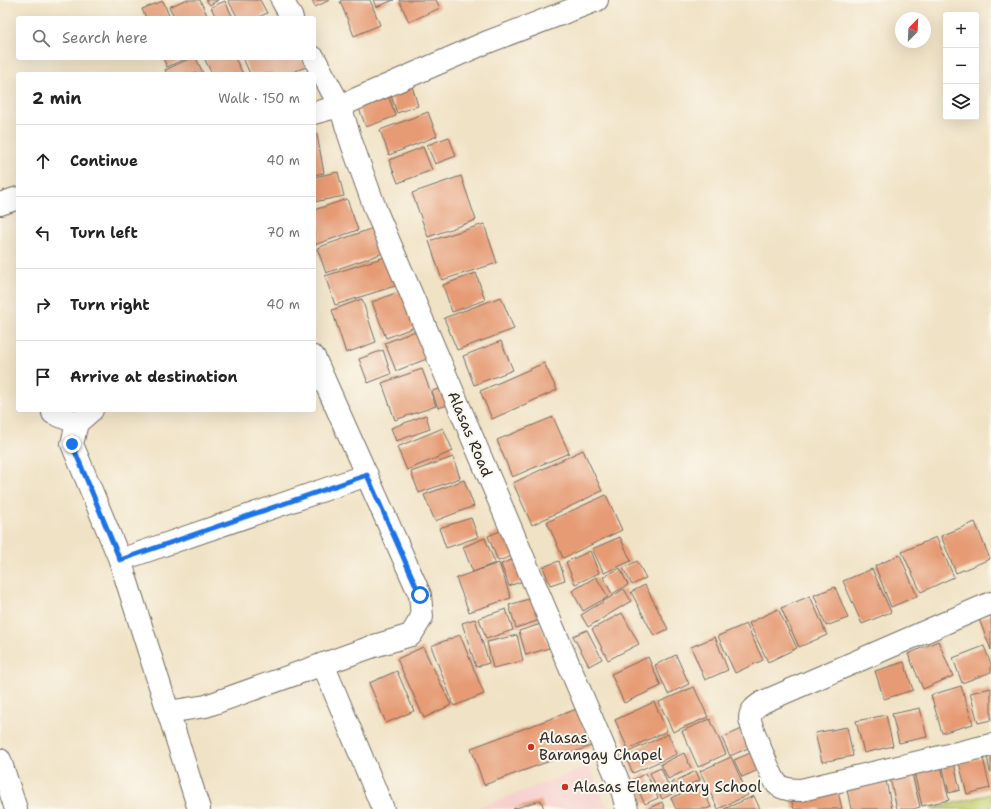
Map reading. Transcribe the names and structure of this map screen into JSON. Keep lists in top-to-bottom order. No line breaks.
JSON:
{"streets":{"street":["Alasas Road"]},"places":["Alasas Barangay Chapel","Alasas Elementary School"],"north":"top right","page":{"map_buttons":["+","−"],"search":"Search here","heading":["2 min","Walk · 150 m"],"list":[["Continue","40 m"],["Turn left","70 m"],["Turn right","40 m"],"Arrive at destination"]}}
